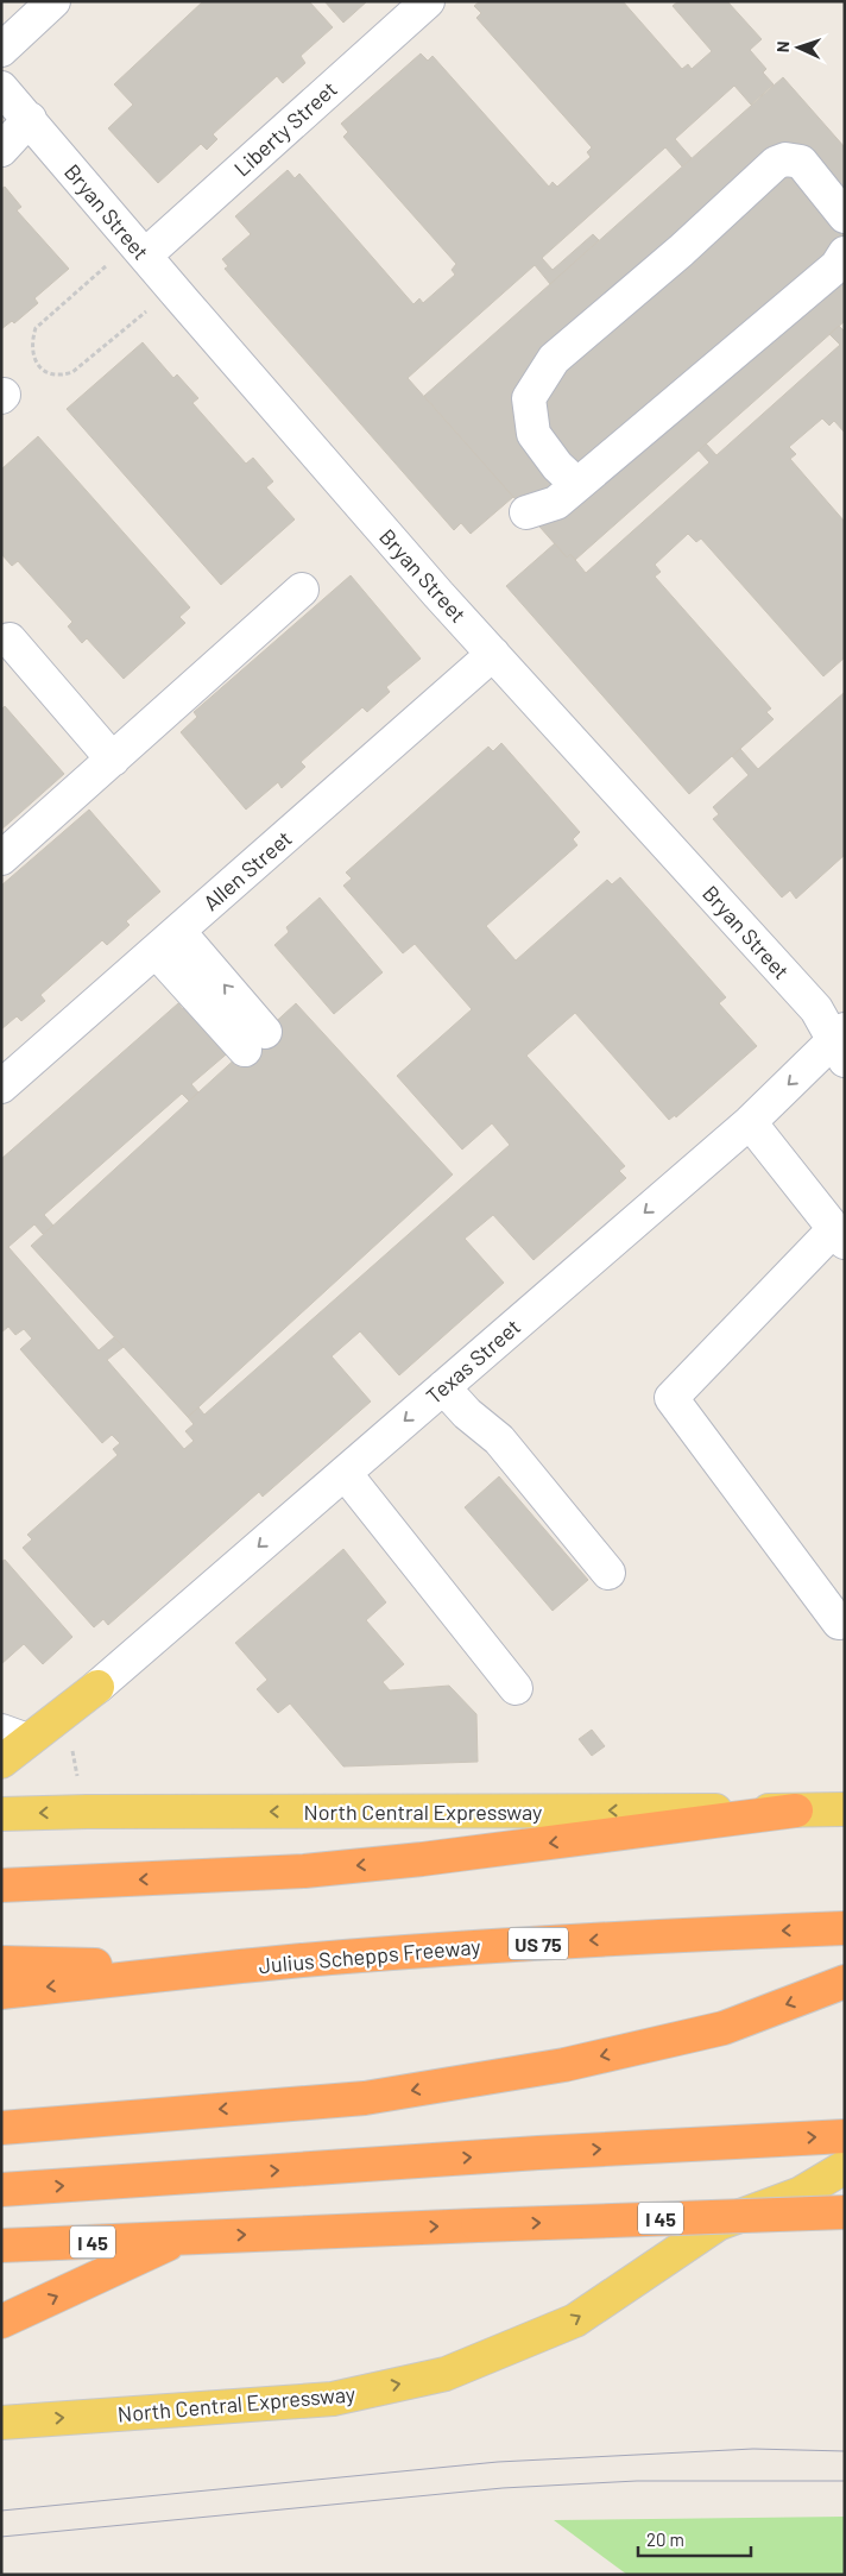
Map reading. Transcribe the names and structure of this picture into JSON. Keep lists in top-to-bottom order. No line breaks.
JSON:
{"streets":{"highway":["US 75","Julius Schepps Freeway","I 45"],"main road":["North Central Expressway"],"street":["Liberty Street","Bryan Street","Allen Street","Texas Street"]},"crossings":[["Liberty Street","Bryan Street"],["Bryan Street","Allen Street"],["Bryan Street","Texas Street"]],"one_way":["Texas Street"],"scale_bar":"20 m","north":"left"}
